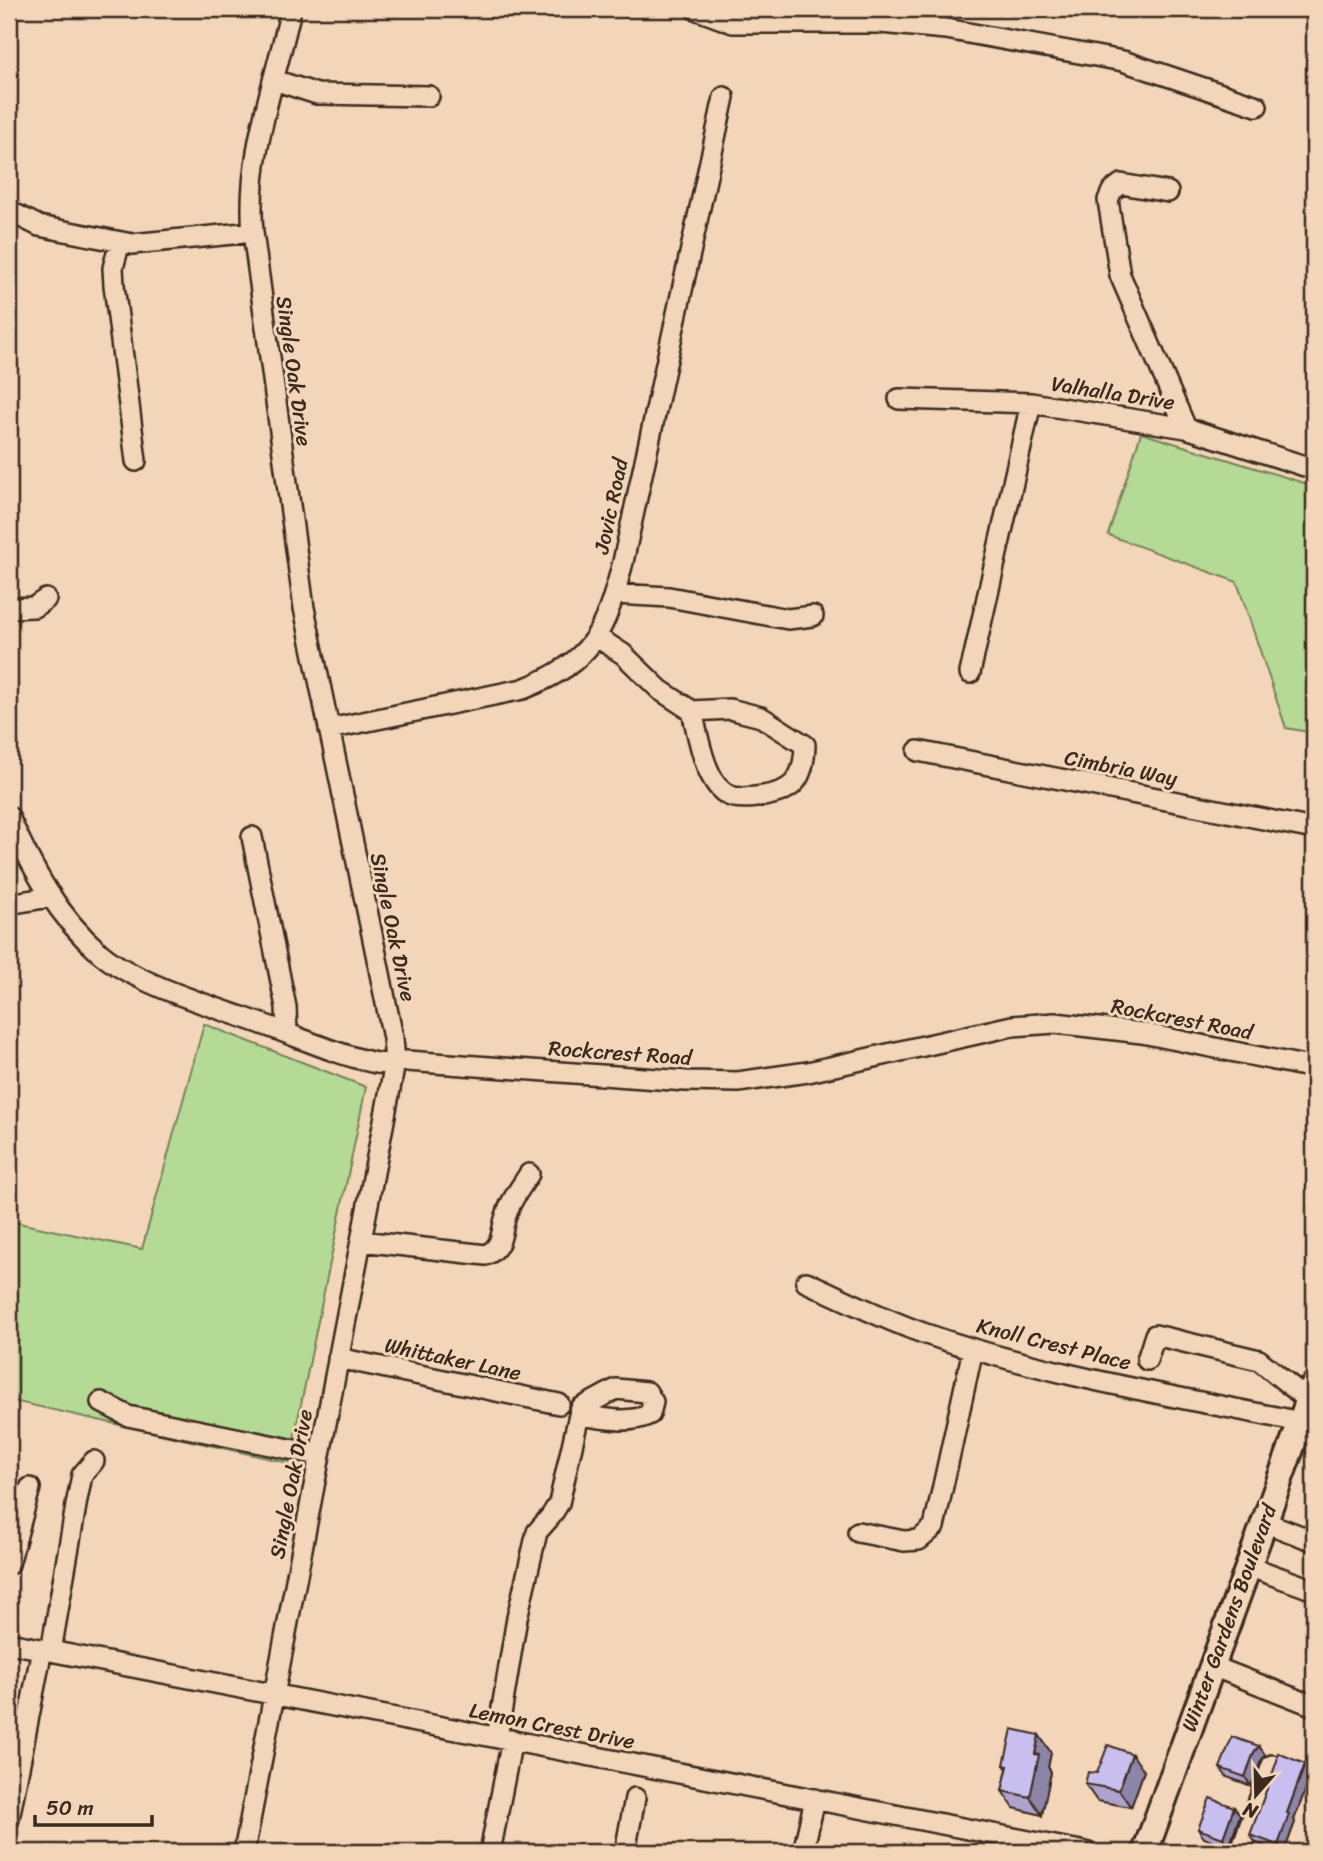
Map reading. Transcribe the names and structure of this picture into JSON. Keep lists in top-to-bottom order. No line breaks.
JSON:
{"streets":{"main road":["Winter Gardens Boulevard"],"street":["Single Oak Drive","Valhalla Drive","Jovic Road","Cimbria Way","Rockcrest Road","Knoll Crest Place","Whittaker Lane","Lemon Crest Drive"]},"crossings":[["Single Oak Drive","Jovic Road"],["Single Oak Drive","Rockcrest Road"],["Single Oak Drive","Whittaker Lane"],["Single Oak Drive","Lemon Crest Drive"],["Knoll Crest Place","Winter Gardens Boulevard"]],"scale_bar":"50 m","north":"bottom"}
